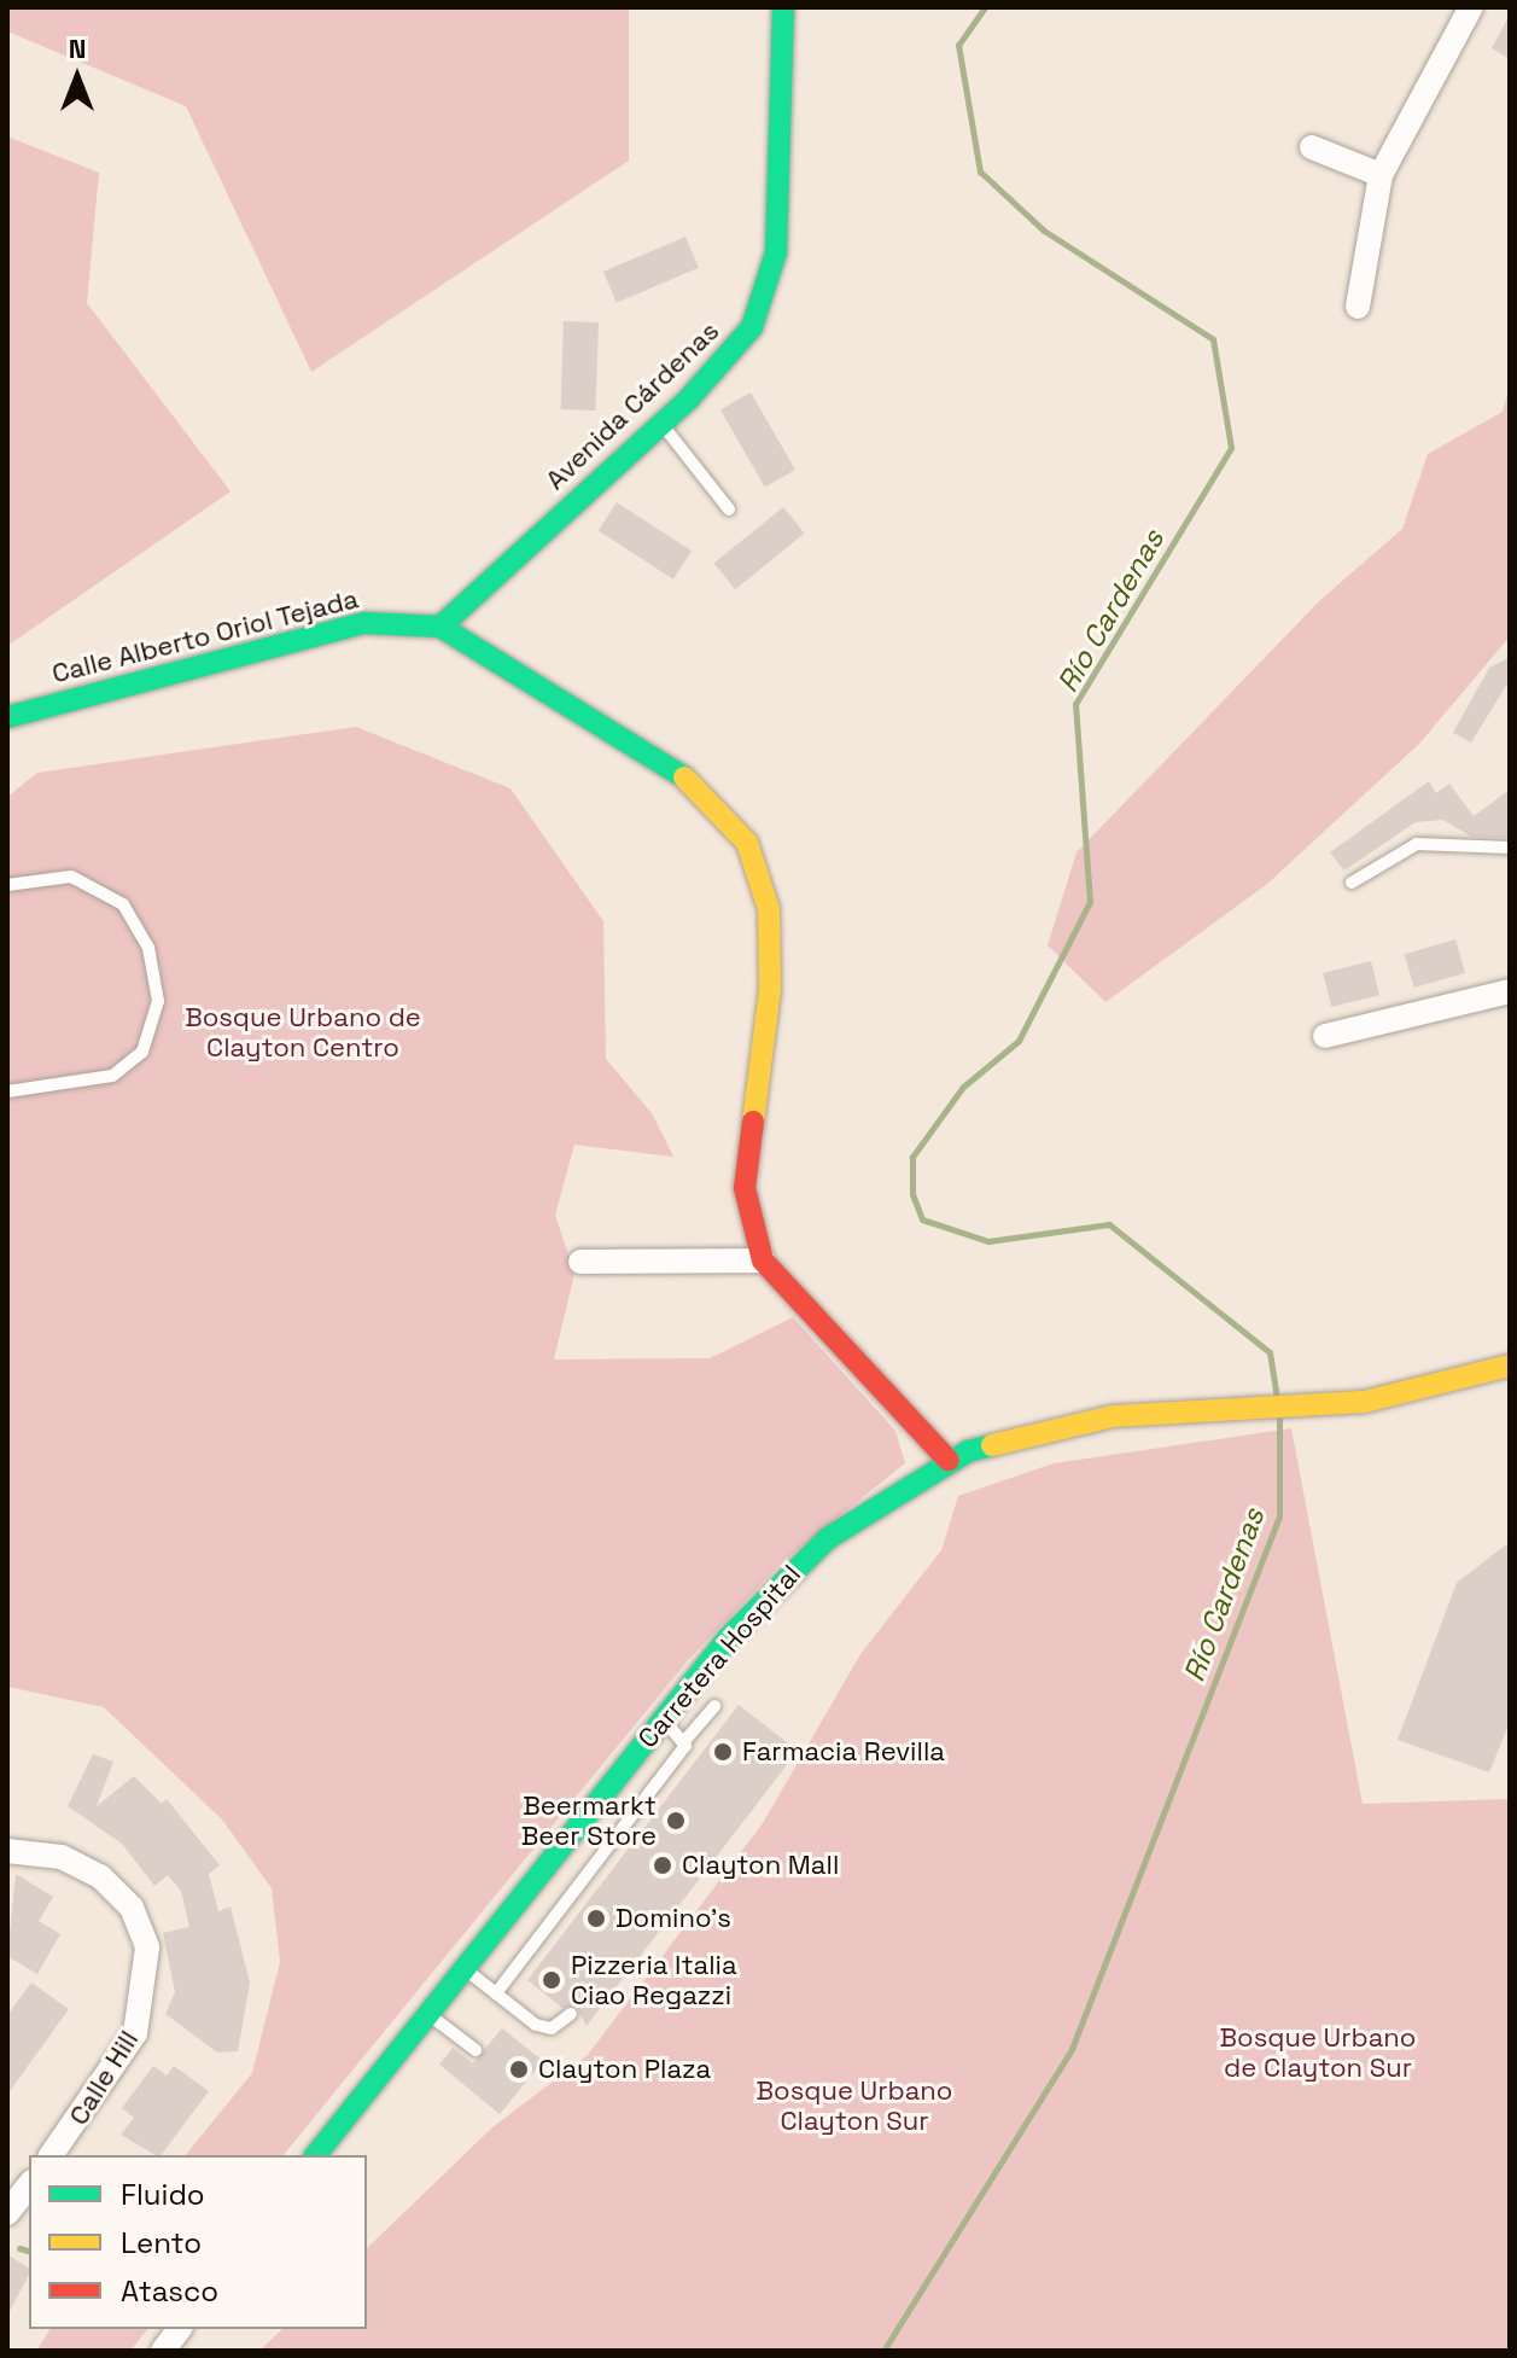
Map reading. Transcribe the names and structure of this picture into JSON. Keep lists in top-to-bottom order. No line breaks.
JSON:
{"streets":{"street":["Avenida Cárdenas","Calle Alberto Oriol Tejada","Carretera Hospital","Calle Hill"]},"crossings":[["Avenida Cárdenas","Calle Alberto Oriol Tejada"]],"water":["Río Cardenas"],"parks":["Bosque Urbano de Clayton Centro","Bosque Urbano de Clayton Sur","Bosque Urbano Clayton Sur"],"places":["Farmacia Revilla","Beermarkt Beer Store","Clayton Mall","Domino's","Pizzeria Italia Ciao Regazzi","Clayton Plaza"],"legend":["Fluido","Lento","Atasco"],"north":"top"}
